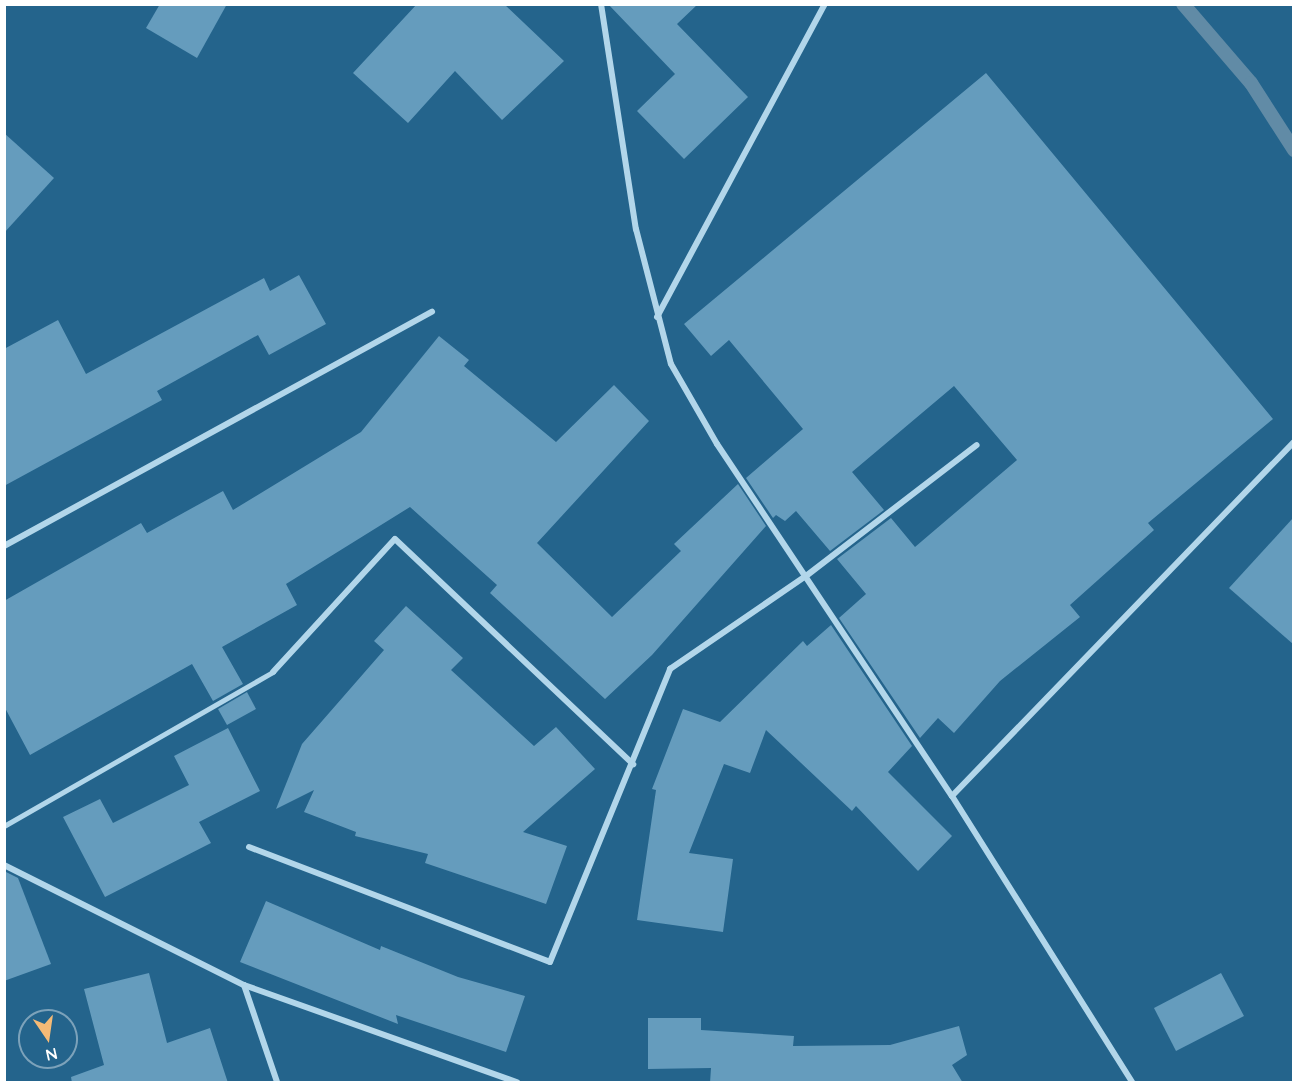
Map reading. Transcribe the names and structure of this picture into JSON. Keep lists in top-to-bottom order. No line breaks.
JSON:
{"north":"bottom"}
